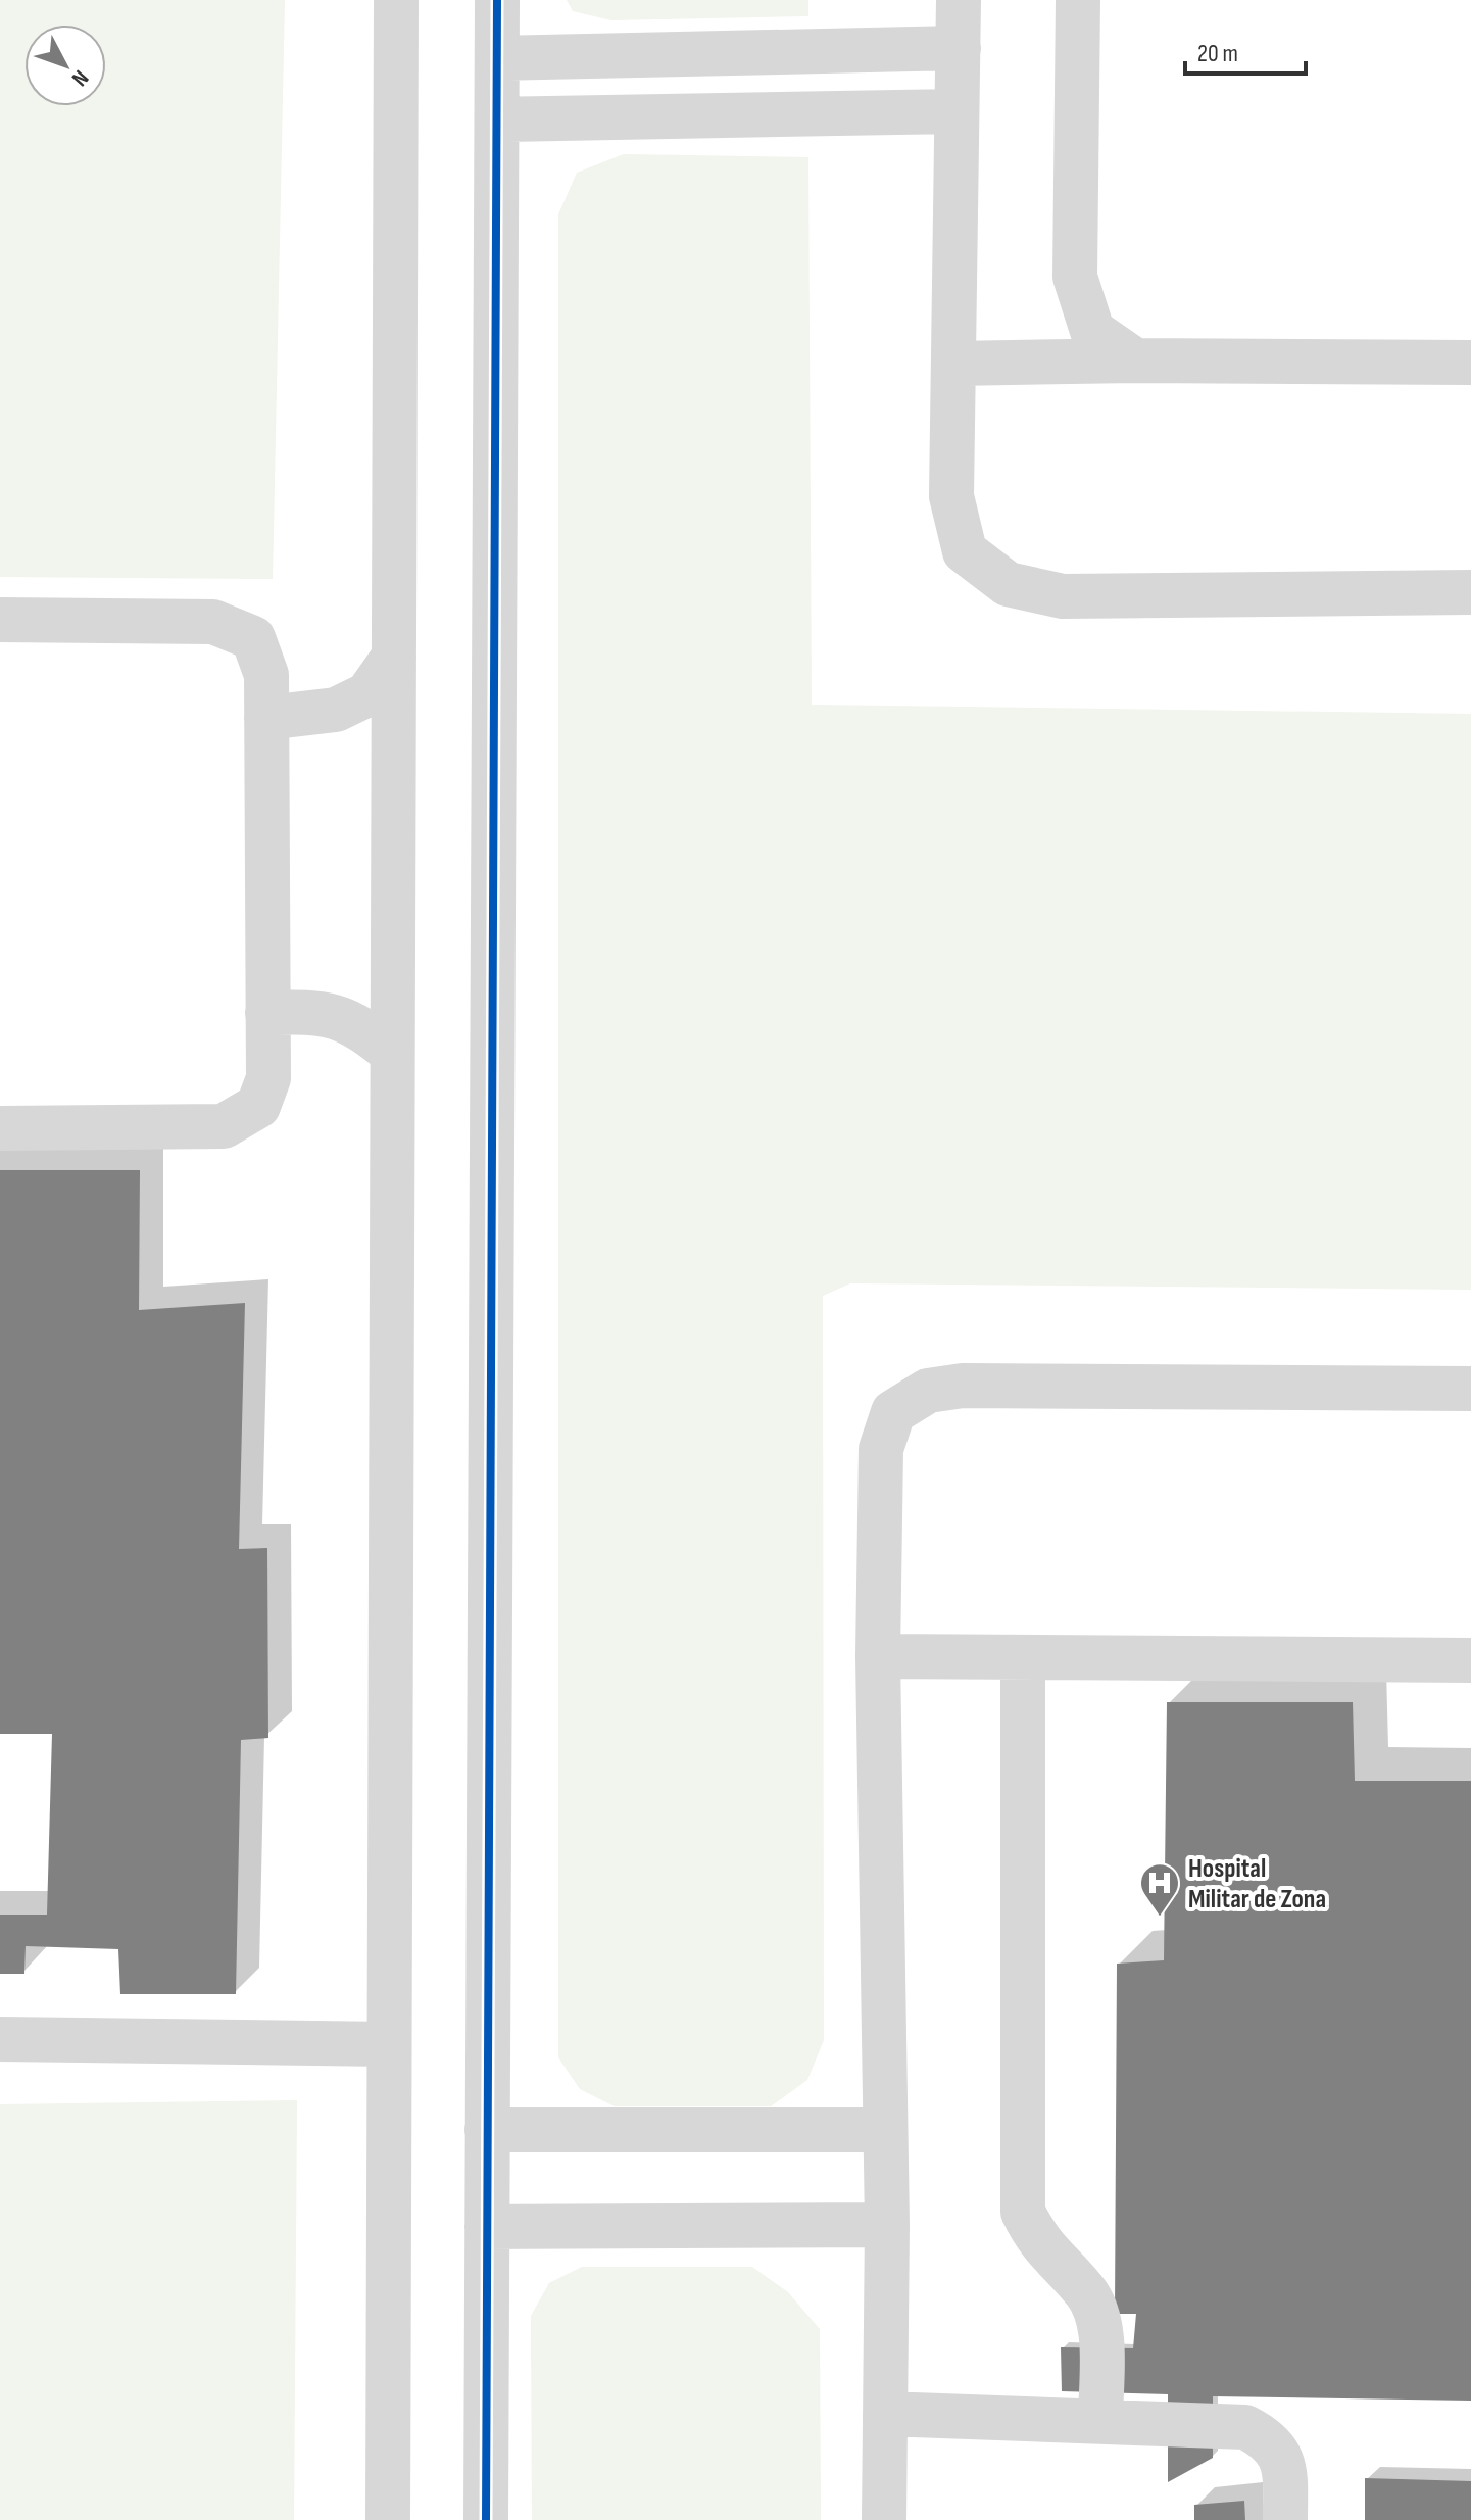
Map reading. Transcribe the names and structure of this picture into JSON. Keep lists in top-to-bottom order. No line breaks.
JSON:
{"places":{"hospital":["Hospital Militar de Zona"]},"scale_bar":"20 m","north":"bottom right"}
